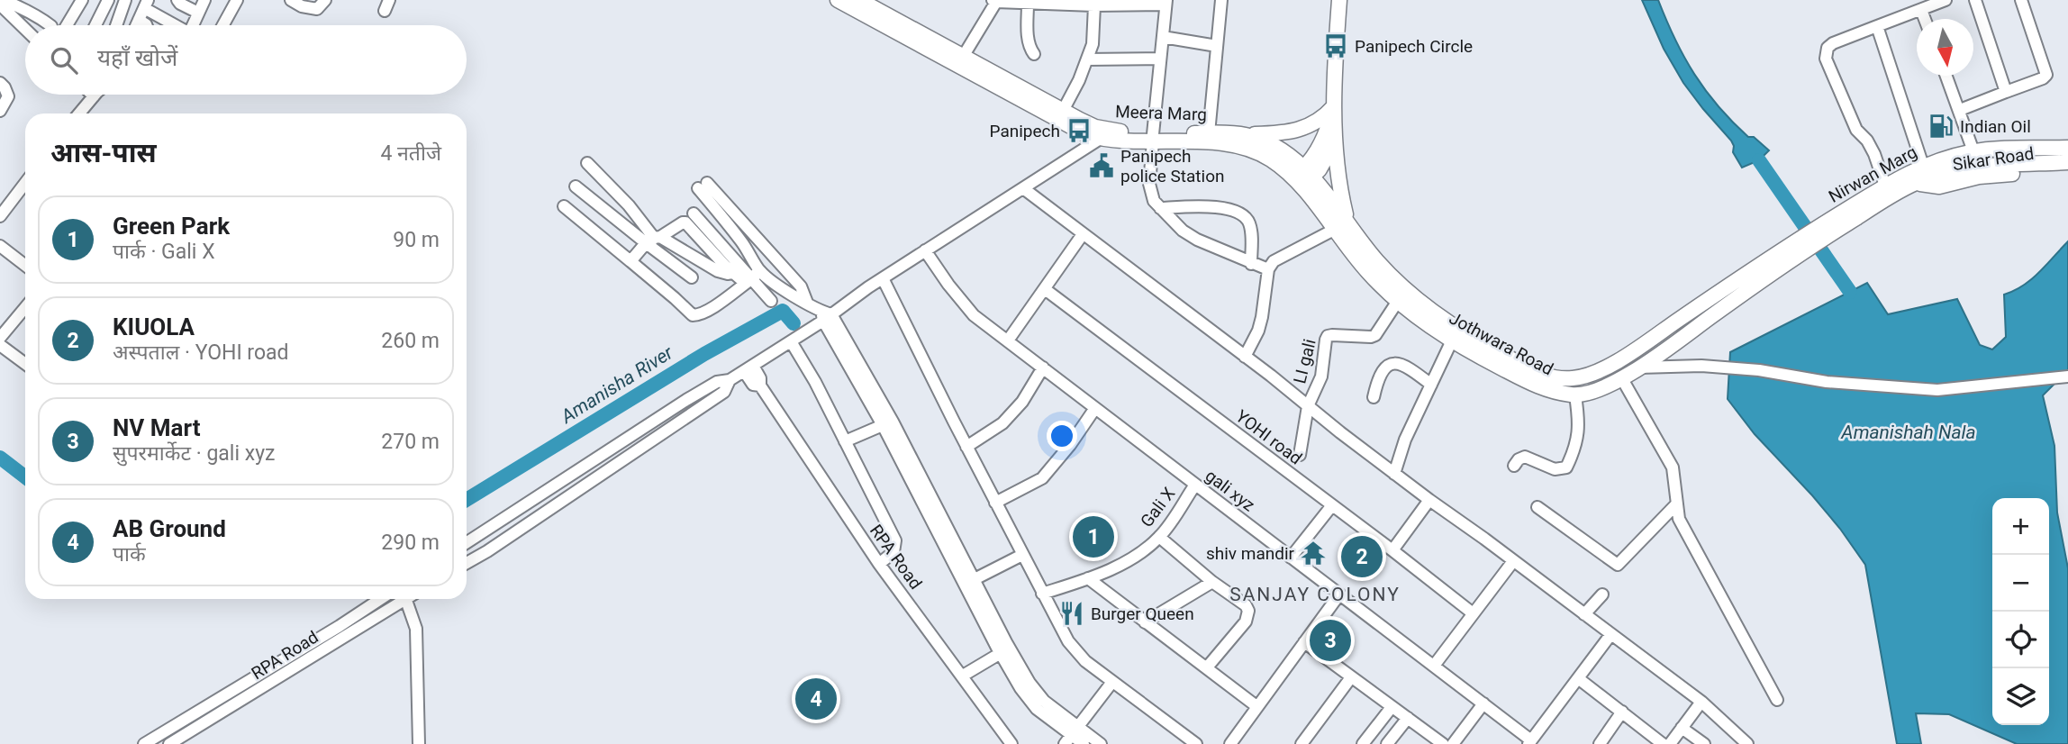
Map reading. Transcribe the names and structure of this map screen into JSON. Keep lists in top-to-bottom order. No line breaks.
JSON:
{"streets":{"main road":["Meera Marg","Sikar Road","Nirwan Marg","Jothwara Road"],"street":["LI gali","YOHI road","gali xyz","Gali X","RPA Road"]},"crossings":[["Meera Marg","Jothwara Road"],["Nirwan Marg","Jothwara Road"],["Jothwara Road","LI gali"],["gali xyz","Gali X"]],"districts":["SANJAY COLONY"],"water":["Amanisha River","Amanishah Nala"],"places":{"bus stop":["Panipech Circle","Panipech"],"fuel station":["Indian Oil"],"public building":["Panipech police Station"],"temple":["shiv mandir"],"restaurant":["Burger Queen"]},"north":"bottom","page":{"search":"यहाँ खोजें","heading":["आस-पास","4 नतीजे"],"list":[{"mark":"1","name":"Green Park","note":"पार्क · Gali X","value":"90 m"},{"mark":"2","name":"KIUOLA","note":"अस्पताल · YOHI road","value":"260 m"},{"mark":"3","name":"NV Mart","note":"सुपरमार्केट · gali xyz","value":"270 m"},{"mark":"4","name":"AB Ground","note":"पार्क","value":"290 m"}],"map_buttons":["+","−"],"pins":["1","2","3","4"]}}
